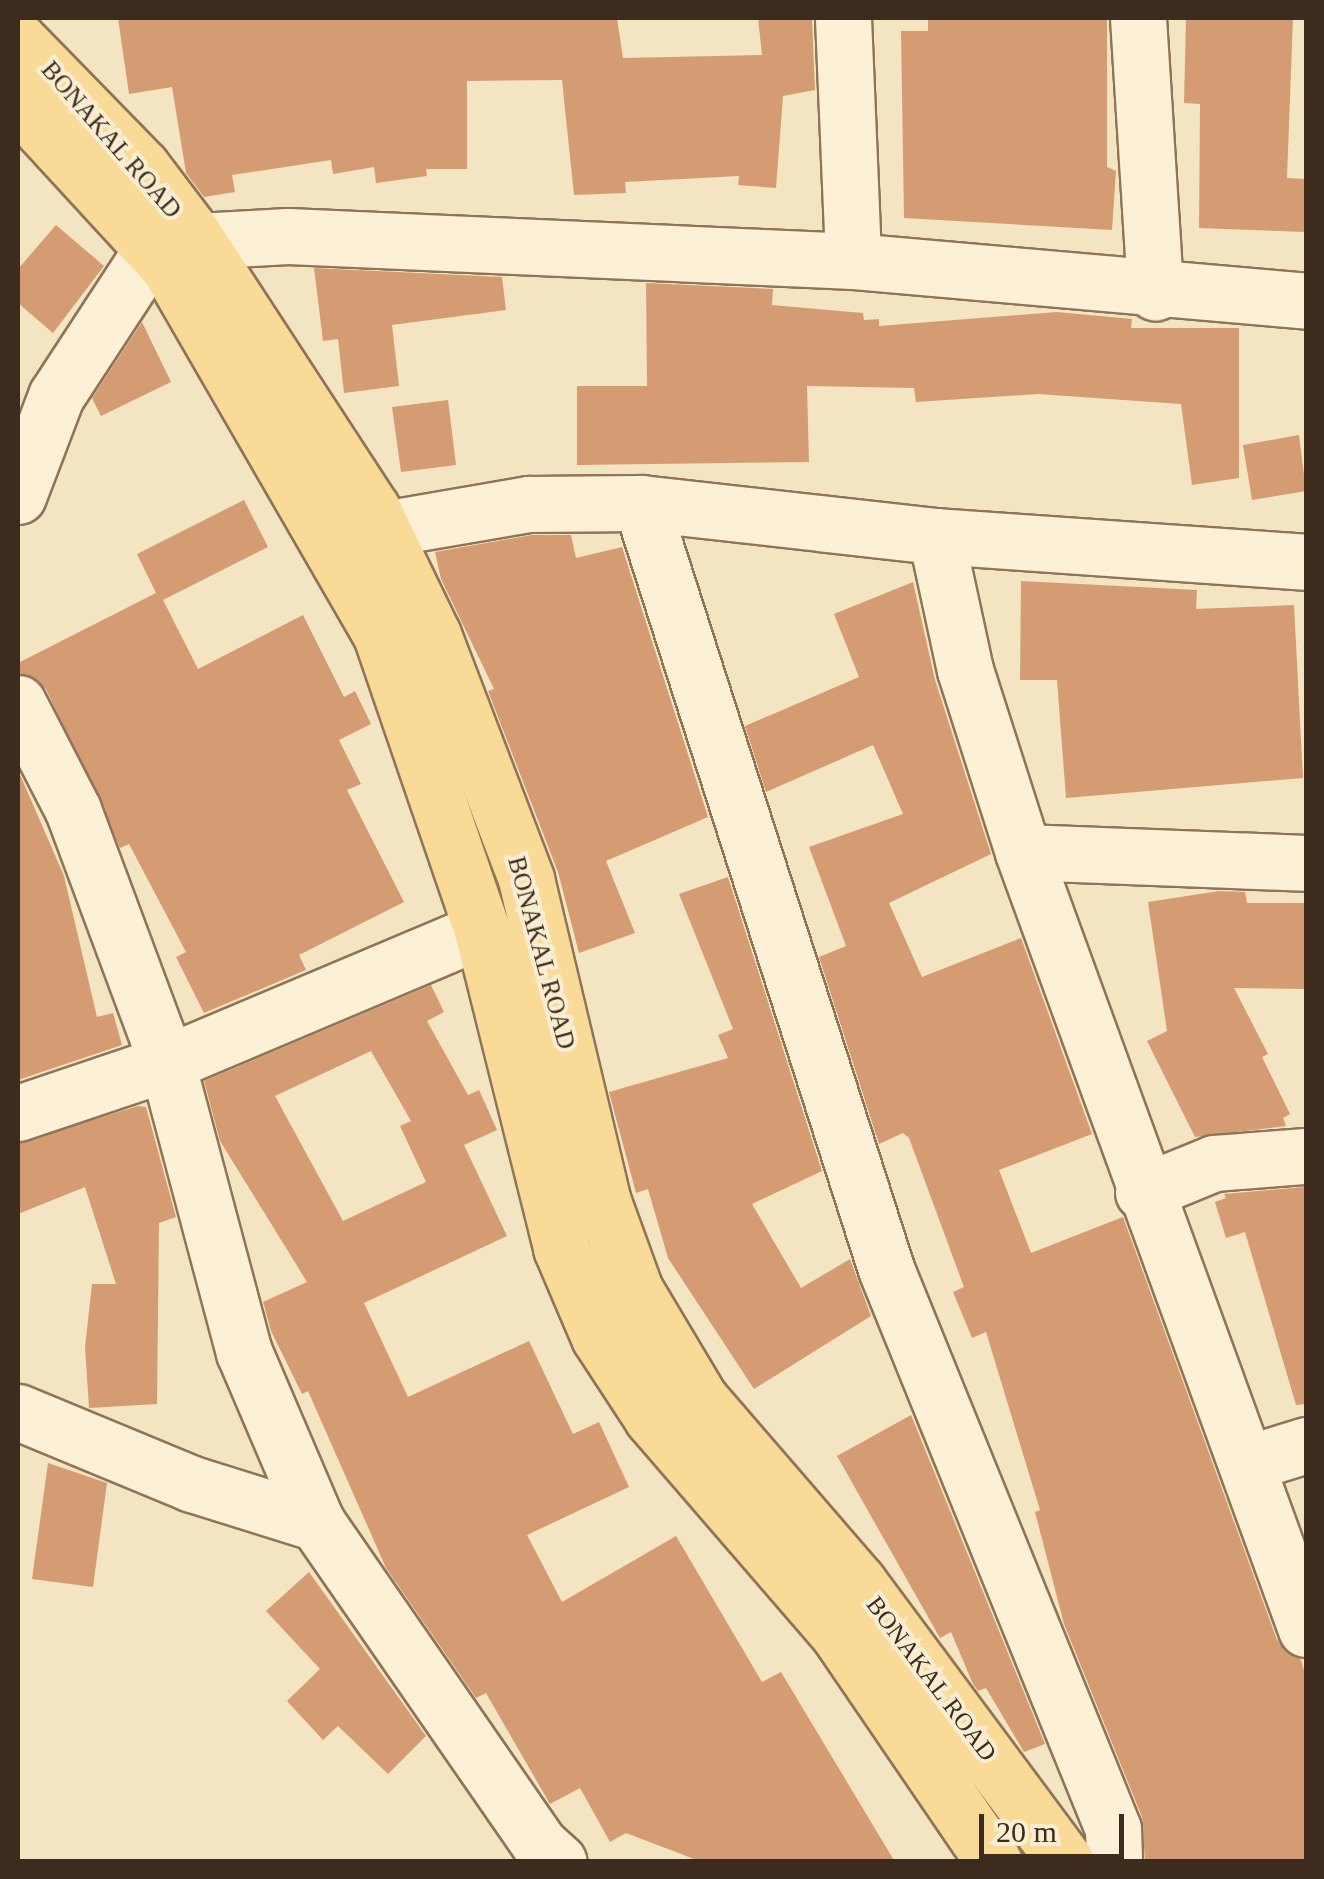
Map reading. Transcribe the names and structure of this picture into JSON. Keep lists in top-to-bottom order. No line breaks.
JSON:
{"streets":{"main road":["BONAKAL ROAD"]},"scale_bar":"20 m"}
